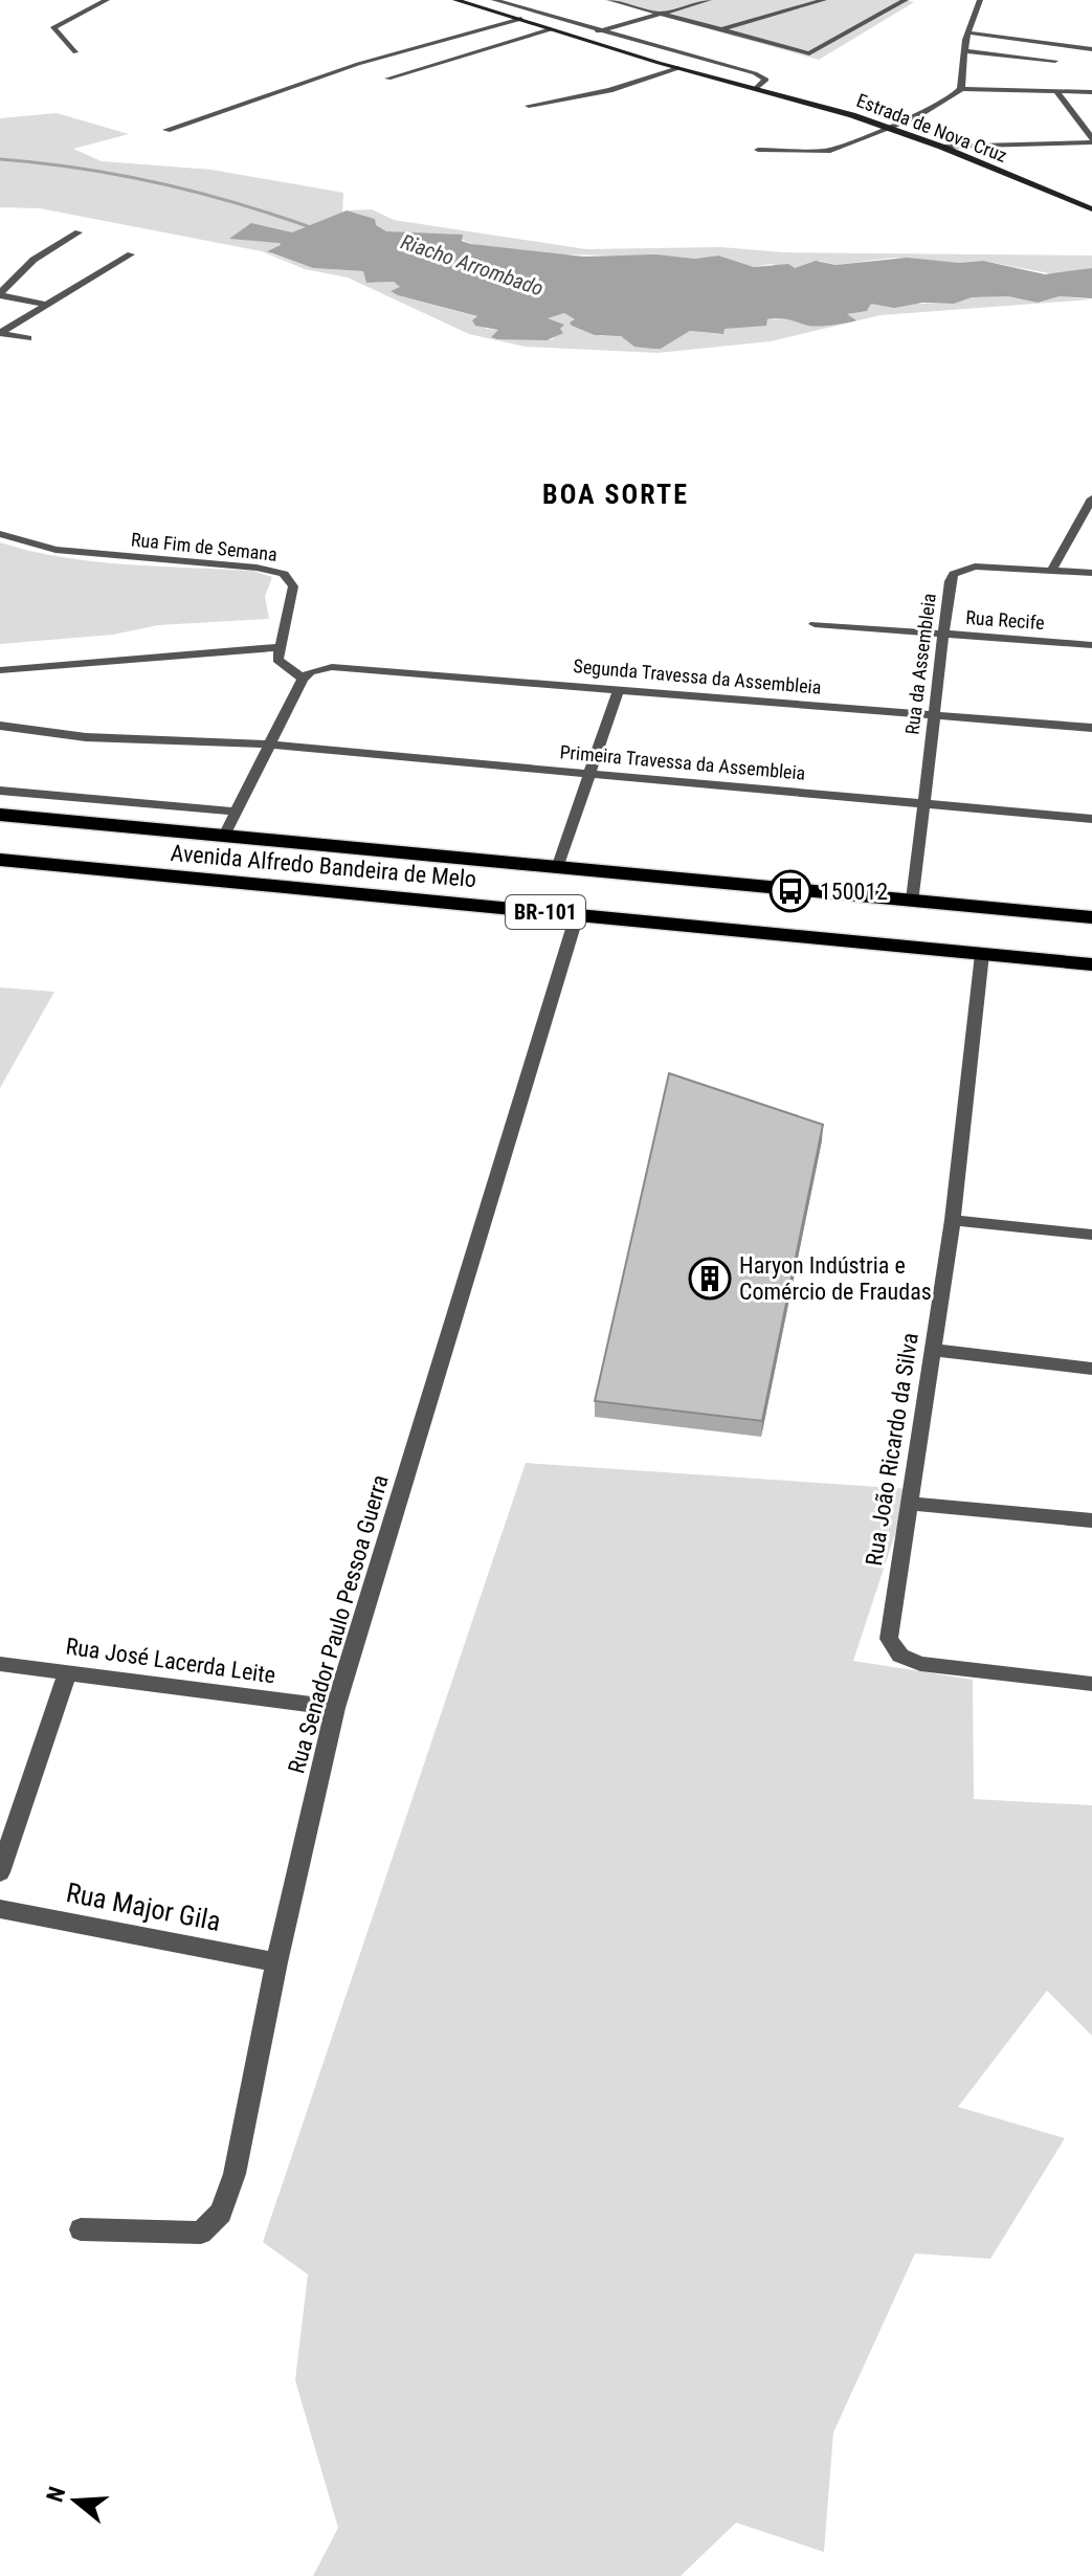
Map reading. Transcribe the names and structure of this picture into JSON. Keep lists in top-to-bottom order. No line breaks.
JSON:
{"streets":{"highway":["Avenida Alfredo Bandeira de Melo","BR-101"],"main road":["Estrada de Nova Cruz"],"street":["Rua Fim de Semana","Rua Recife","Rua da Assembleia","Segunda Travessa da Assembleia","Primeira Travessa da Assembleia","Rua João Ricardo da Silva","Rua Senador Paulo Pessoa Guerra","Rua José Lacerda Leite","Rua Major Gila"]},"crossings":[["Rua Recife","Rua da Assembleia"],["Rua da Assembleia","Segunda Travessa da Assembleia"],["Rua da Assembleia","Primeira Travessa da Assembleia"],["Rua da Assembleia","Avenida Alfredo Bandeira de Melo"],["Avenida Alfredo Bandeira de Melo","Rua João Ricardo da Silva"],["Avenida Alfredo Bandeira de Melo","Rua Senador Paulo Pessoa Guerra"],["Rua Senador Paulo Pessoa Guerra","Rua José Lacerda Leite"],["Rua Senador Paulo Pessoa Guerra","Rua Major Gila"]],"districts":["BOA SORTE"],"water":["Riacho Arrombado"],"places":{"bus stop":["150012"],"building":["Haryon Indústria e Comércio de Fraudas"]},"north":"left"}
